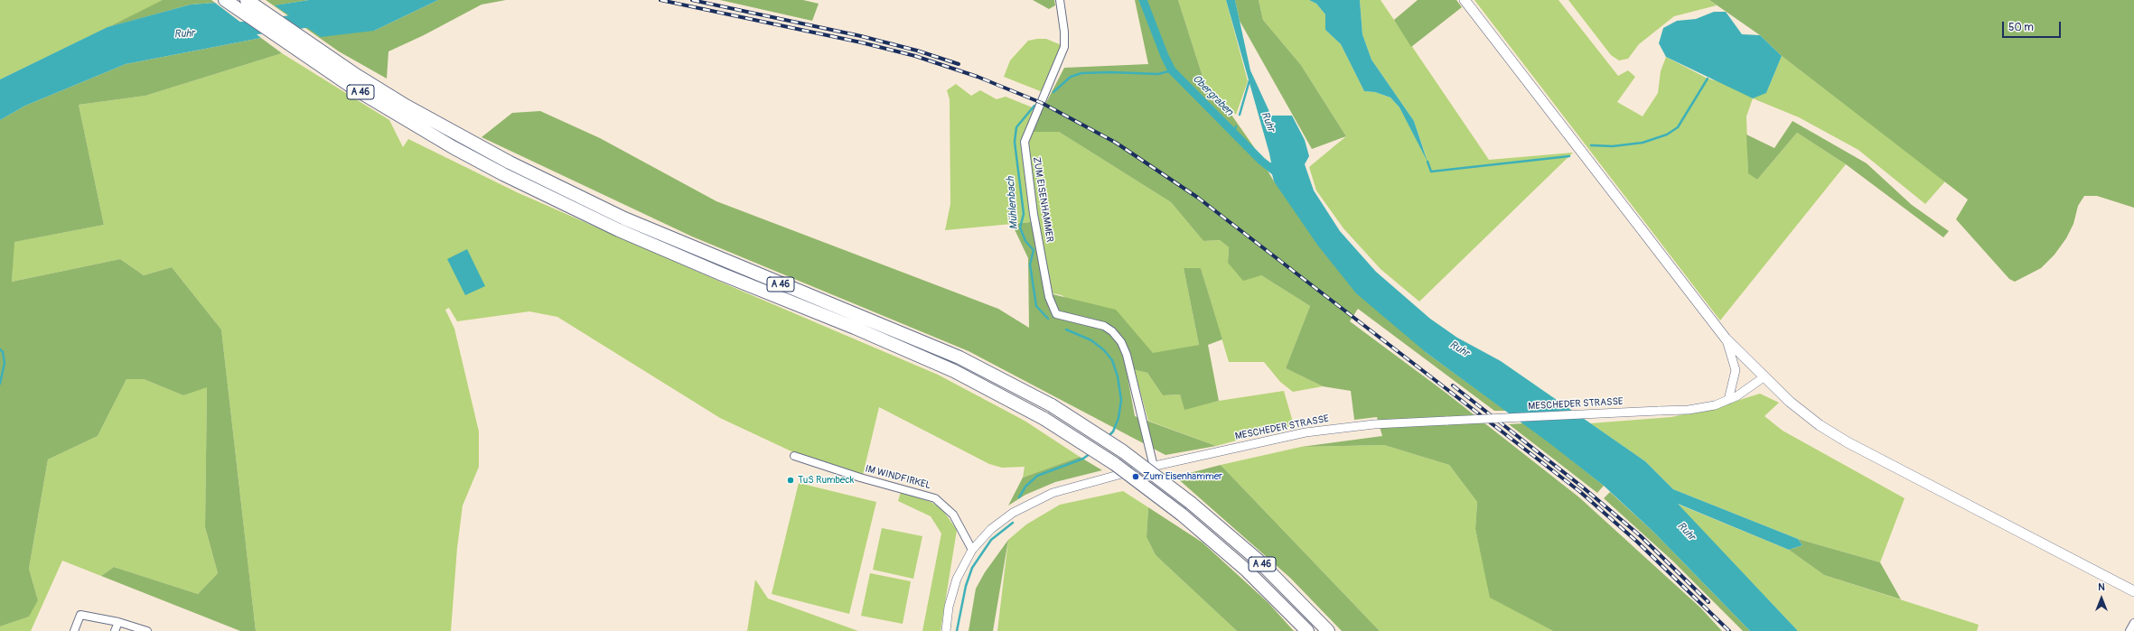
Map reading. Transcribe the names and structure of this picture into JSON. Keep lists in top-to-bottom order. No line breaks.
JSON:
{"streets":{"highway":["A 46"],"street":["ZUM EISENHAMMER","MESCHEDER STRASSE","IM WINDFIRKEL"]},"crossings":[["ZUM EISENHAMMER","MESCHEDER STRASSE"],["MESCHEDER STRASSE","IM WINDFIRKEL"]],"water":["Ruhr","Obergraben","Mühlenbach"],"places":["Zum Eisenhammer","TuS Rumbeck"],"scale_bar":"50 m","north":"top"}
